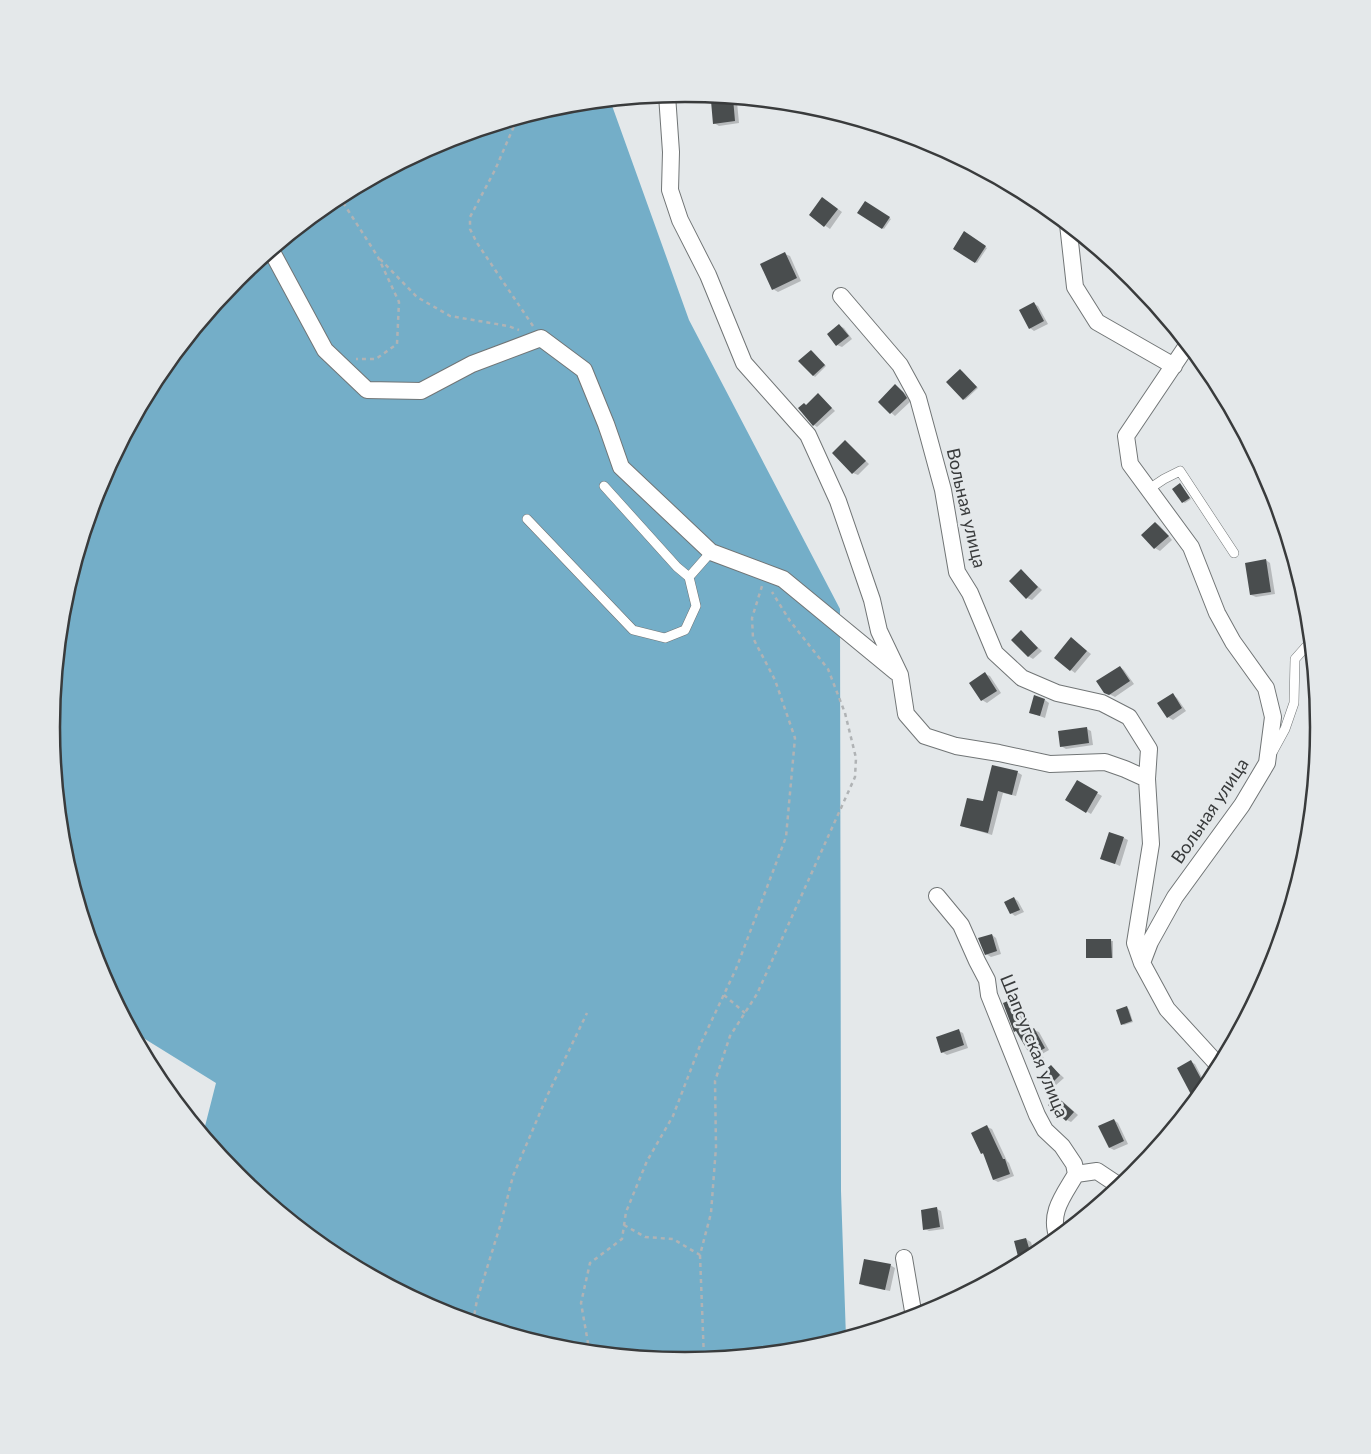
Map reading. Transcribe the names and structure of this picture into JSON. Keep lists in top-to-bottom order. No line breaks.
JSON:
{"streets":{"street":["Вольная улица","Шапсугская улица"]}}
